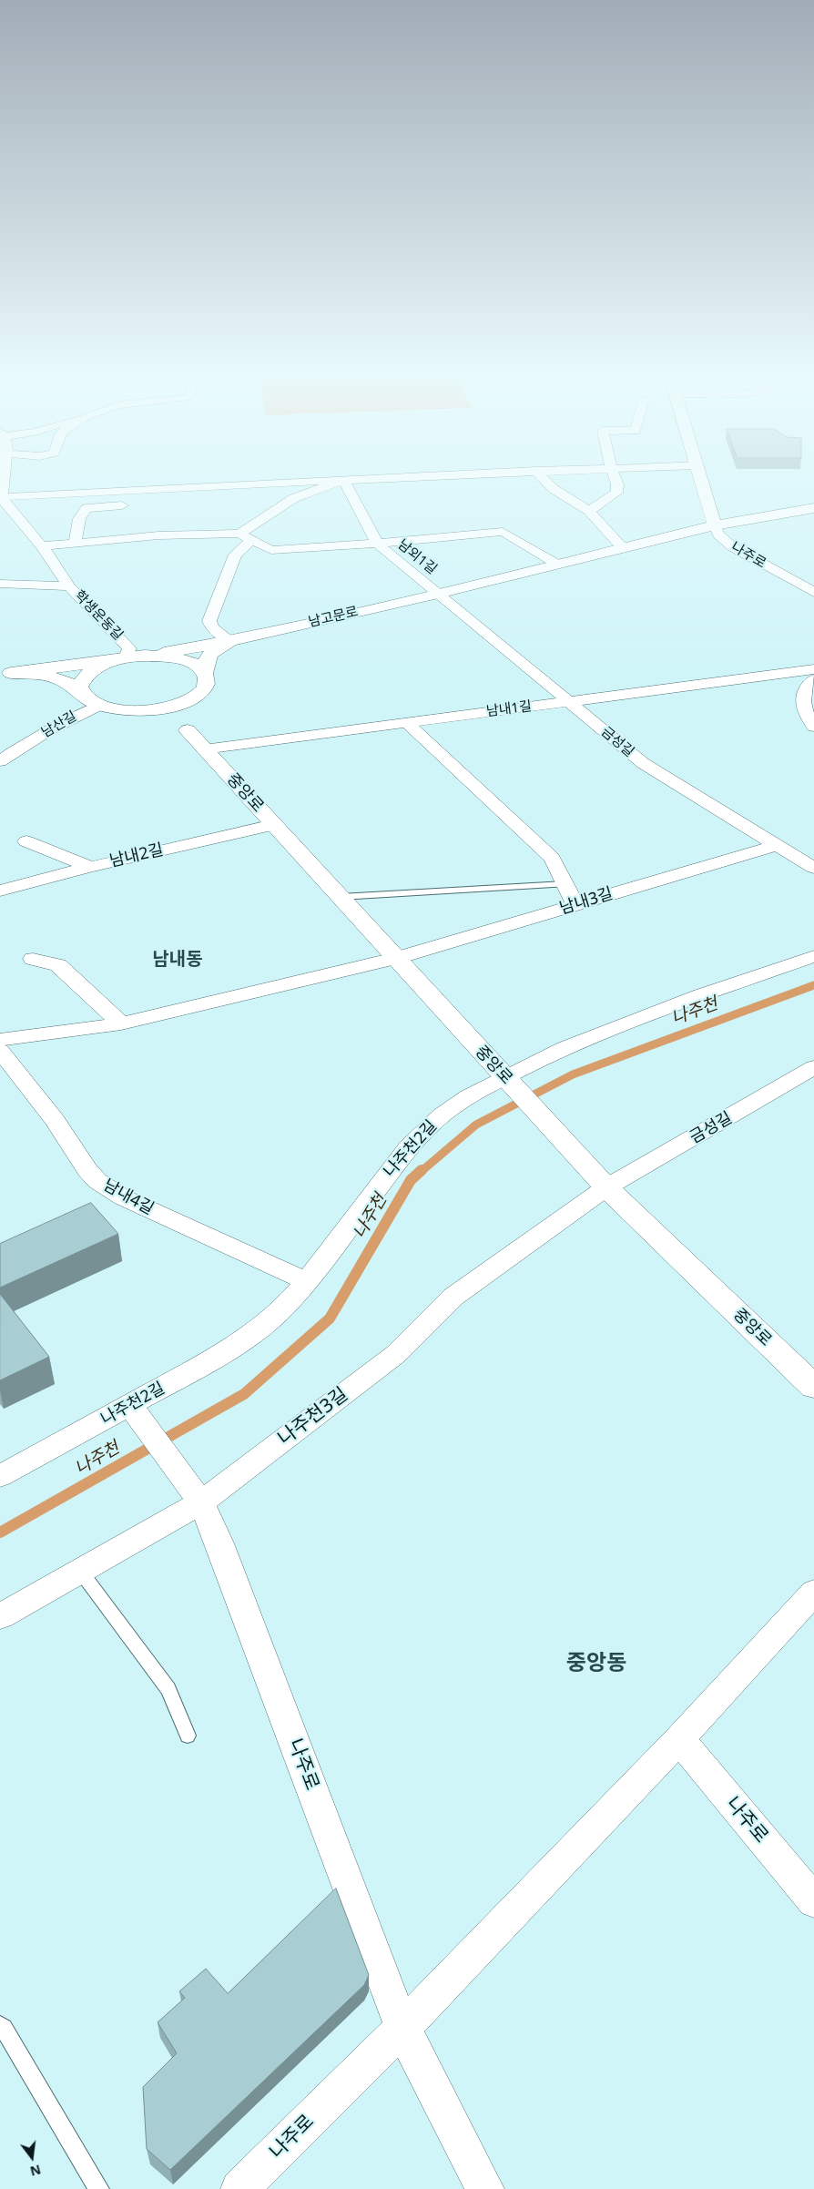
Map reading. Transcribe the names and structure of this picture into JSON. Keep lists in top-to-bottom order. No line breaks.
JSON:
{"streets":{"street":["나주로","남외1길","학생운동길","남고문로","남내1길","남산길","금성길","중앙로","남내2길","남내3길","나주천2길","남내4길","나주천3길"]},"crossings":[["나주로","남고문로"],["나주로","나주천2길"],["나주로","나주천3길"],["남외1길","남고문로"],["남외1길","금성길"],["남고문로","금성길"],["남내1길","금성길"],["남내1길","중앙로"],["금성길","중앙로"],["금성길","남내3길"],["금성길","나주천3길"],["중앙로","남내2길"],["중앙로","남내3길"],["중앙로","나주천2길"],["중앙로","나주천3길"],["나주천2길","남내4길"]],"districts":["남내동","중앙동"],"water":["나주천"],"north":"bottom"}
